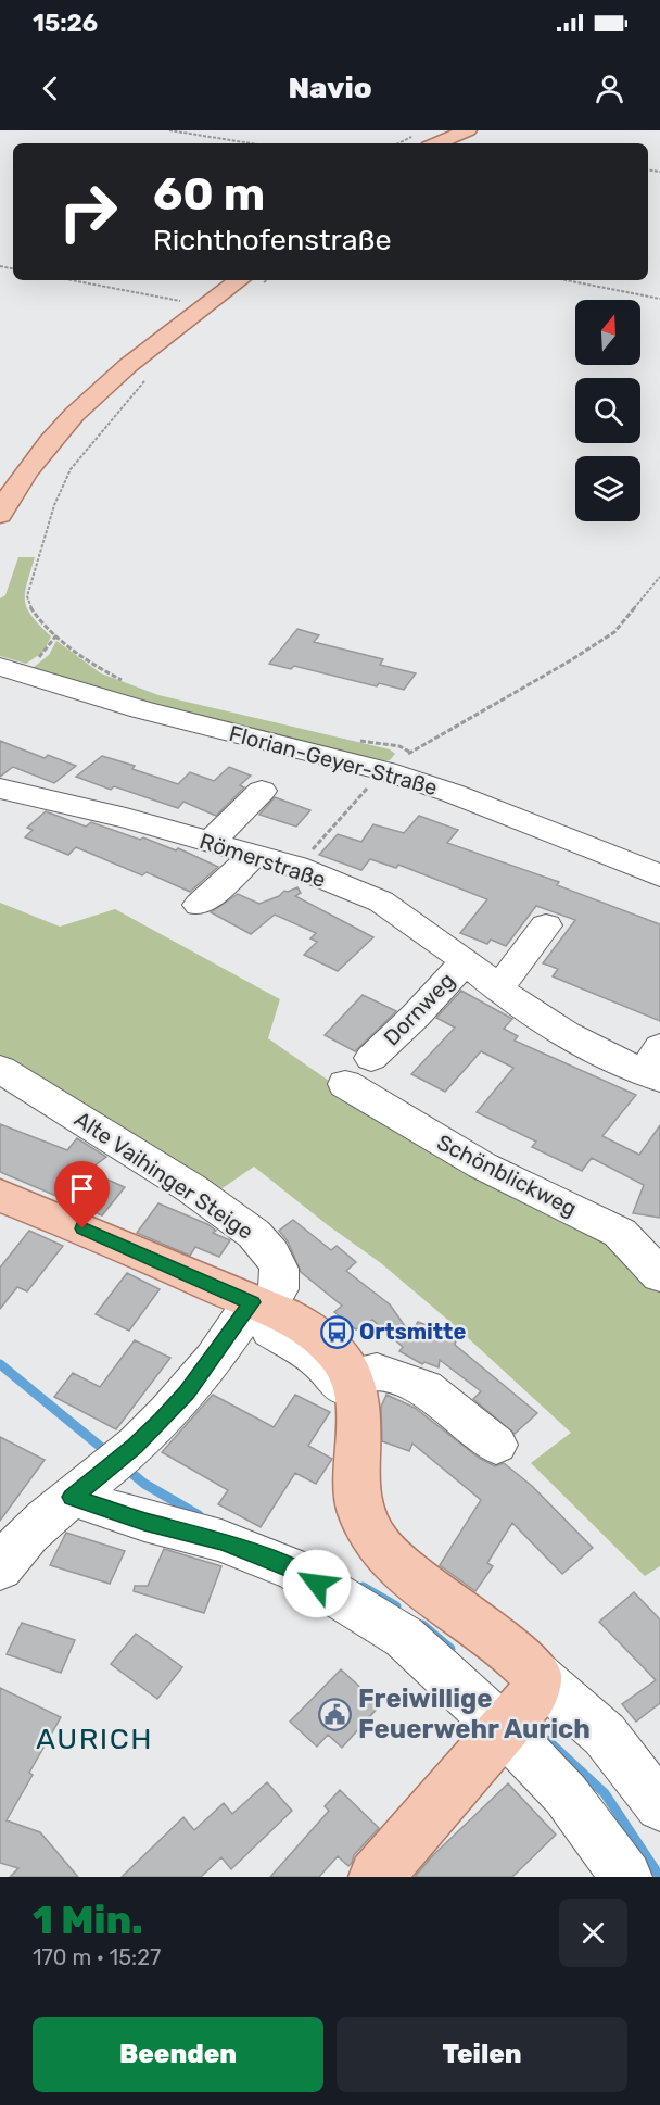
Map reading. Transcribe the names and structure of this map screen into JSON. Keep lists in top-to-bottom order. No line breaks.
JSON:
{"streets":{"street":["Florian-Geyer-Straße","Römerstraße","Dornweg","Alte Vaihinger Steige","Schönblickweg"]},"crossings":[["Römerstraße","Dornweg"]],"districts":["AURICH"],"places":{"bus stop":["Ortsmitte"],"public building":["Freiwillige Feuerwehr Aurich"]},"north":"top","page":{"status":"15:26","header":"Navio","turn":["60 m","Richthofenstraße"],"heading":["1 Min.","170 m · 15:27"],"buttons":["Beenden","Teilen"]}}
